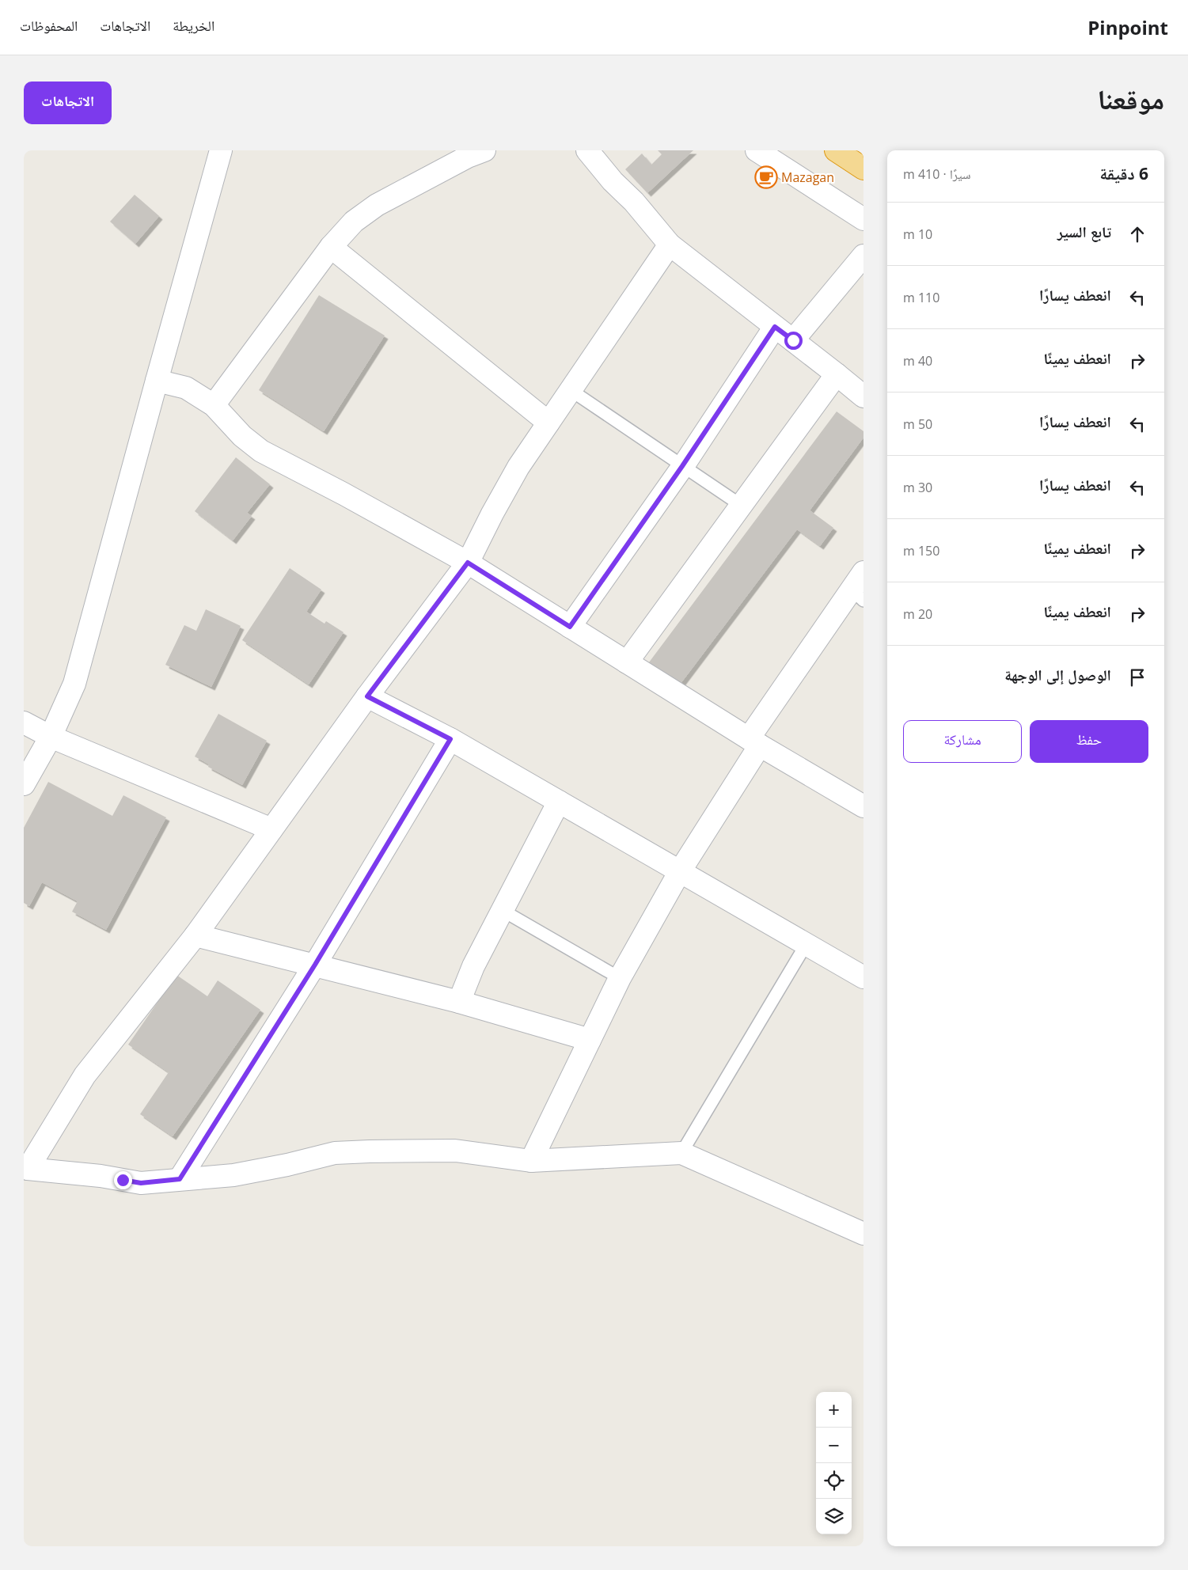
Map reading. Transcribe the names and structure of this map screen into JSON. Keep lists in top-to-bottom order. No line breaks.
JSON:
{"places":{"cafe":["Mazagan"]},"page":{"header":"Pinpoint","nav":["الخريطة","الاتجاهات","المحفوظات"],"title":"موقعنا","buttons":["الاتجاهات",["حفظ","مشاركة"]],"heading":["6 دقيقة","سيرًا · 410 m"],"list":[["تابع السير","10 m"],["انعطف يسارًا","110 m"],["انعطف يمينًا","40 m"],["انعطف يسارًا","50 m"],["انعطف يسارًا","30 m"],["انعطف يمينًا","150 m"],["انعطف يمينًا","20 m"],"الوصول إلى الوجهة"],"map_buttons":["+","−"]}}
